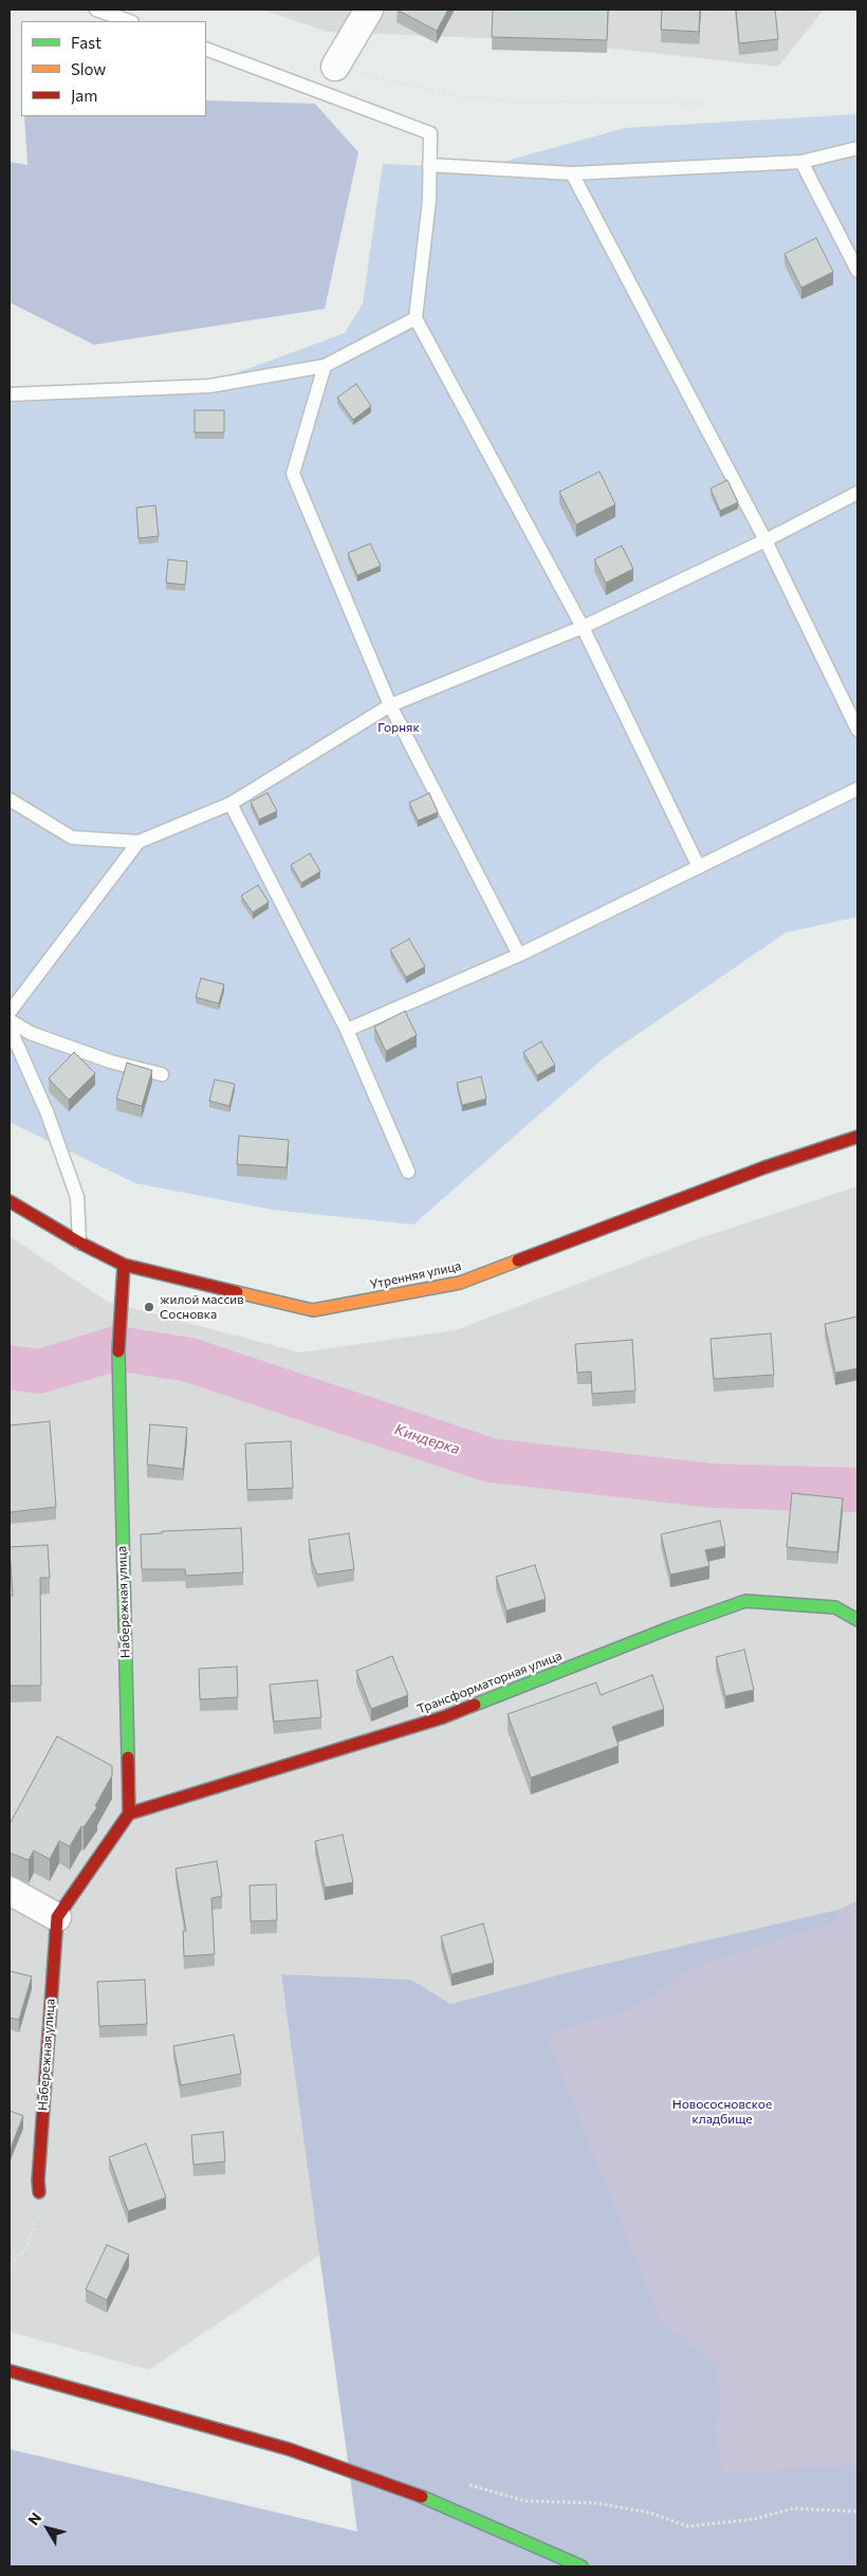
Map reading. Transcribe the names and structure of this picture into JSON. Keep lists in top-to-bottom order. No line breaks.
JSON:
{"streets":{"street":["Утренняя улица","Набережная улица","Трансформаторная улица"]},"crossings":[["Утренняя улица","Набережная улица"],["Набережная улица","Трансформаторная улица"]],"water":["Киндерка"],"parks":["Горняк","Новососновское кладбище"],"places":["жилой массив Сосновка"],"legend":["Fast","Slow","Jam"],"north":"top left"}
